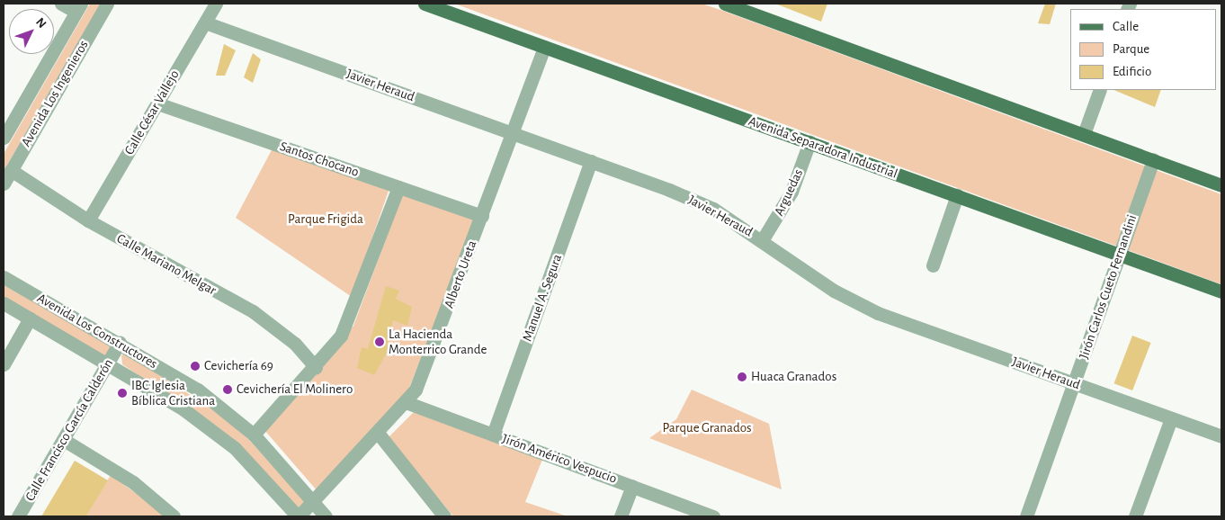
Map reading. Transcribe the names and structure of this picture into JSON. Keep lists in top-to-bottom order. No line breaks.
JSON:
{"streets":{"main road":["Avenida Separadora Industrial"],"street":["Javier Heraud","Avenida Los Ingenieros","Calle César Vallejo","Santos Chocano","Arguedas","Calle Mariano Melgar","Alberto Ureta","Jirón Carlos Cueto Fernandini","Manuel A. Segura","Avenida Los Constructores","Calle Francisco García Calderón","Jirón Américo Vespucio"]},"crossings":[["Javier Heraud","Calle César Vallejo"],["Javier Heraud","Arguedas"],["Javier Heraud","Alberto Ureta"],["Javier Heraud","Jirón Carlos Cueto Fernandini"],["Javier Heraud","Manuel A. Segura"],["Avenida Los Ingenieros","Calle Mariano Melgar"],["Calle César Vallejo","Santos Chocano"],["Calle César Vallejo","Calle Mariano Melgar"],["Avenida Separadora Industrial","Arguedas"],["Avenida Separadora Industrial","Alberto Ureta"],["Avenida Separadora Industrial","Jirón Carlos Cueto Fernandini"],["Santos Chocano","Alberto Ureta"],["Alberto Ureta","Avenida Los Constructores"],["Alberto Ureta","Jirón Américo Vespucio"],["Manuel A. Segura","Jirón Américo Vespucio"],["Avenida Los Constructores","Calle Francisco García Calderón"]],"parks":["Parque Frigida","Parque Granados"],"places":["La Hacienda Monterrico Grande","Cevichería 69","Huaca Granados","Cevichería El Molinero","IBC Iglesia Bíblica Cristiana"],"legend":["Calle","Parque","Edificio"],"north":"top right"}
